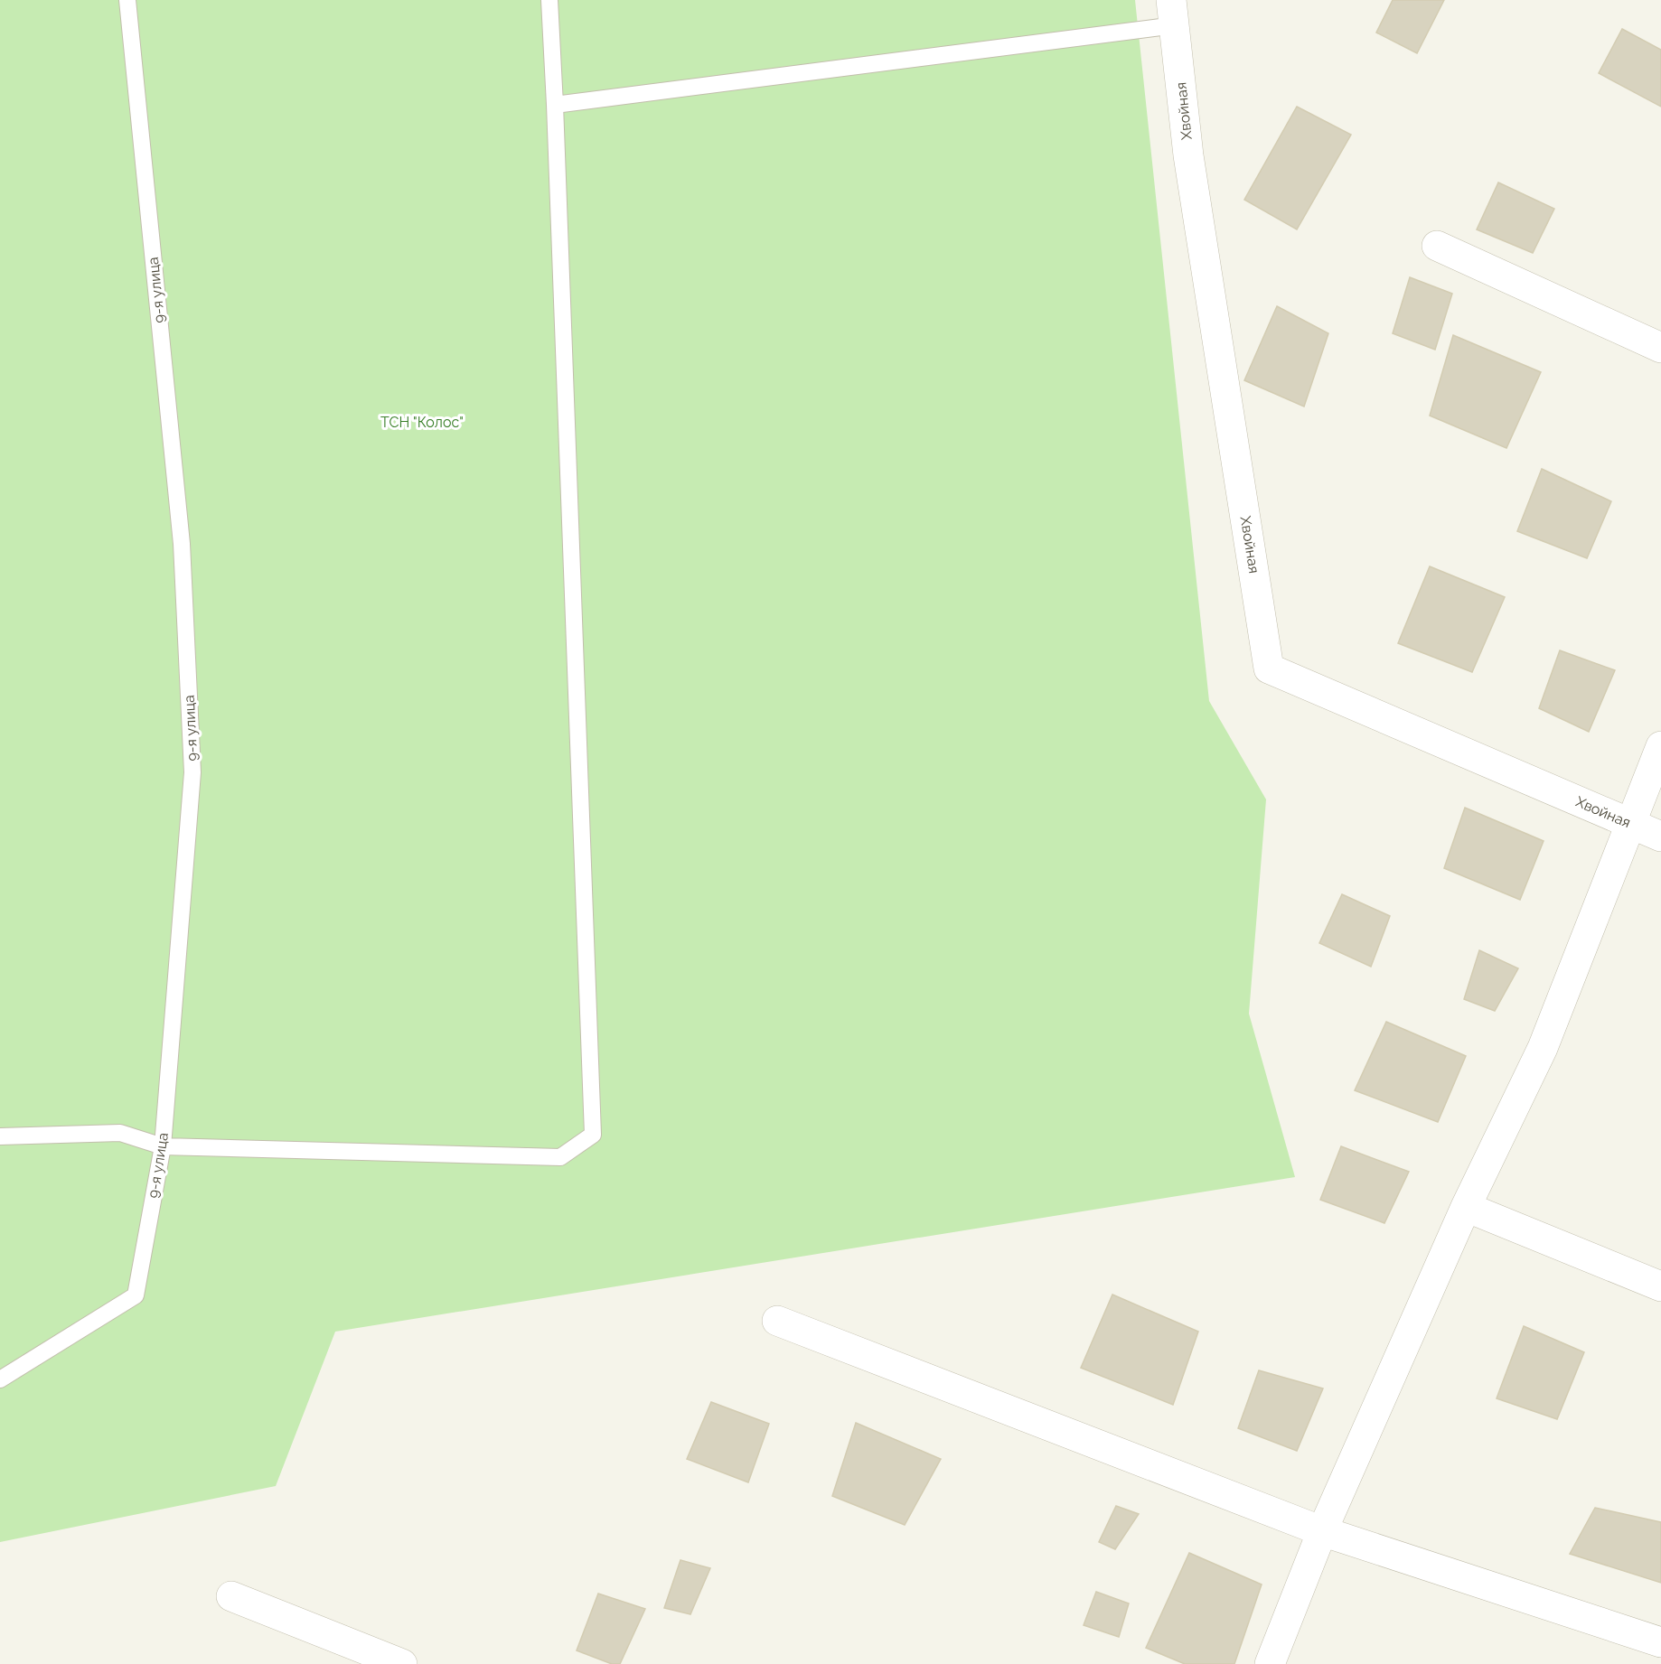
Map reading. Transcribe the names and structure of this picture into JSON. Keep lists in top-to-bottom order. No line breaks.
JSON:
{"streets":{"street":["Хвойная"],"lane":["9-я улица"]},"parks":["ТСН \"Колос\""]}
